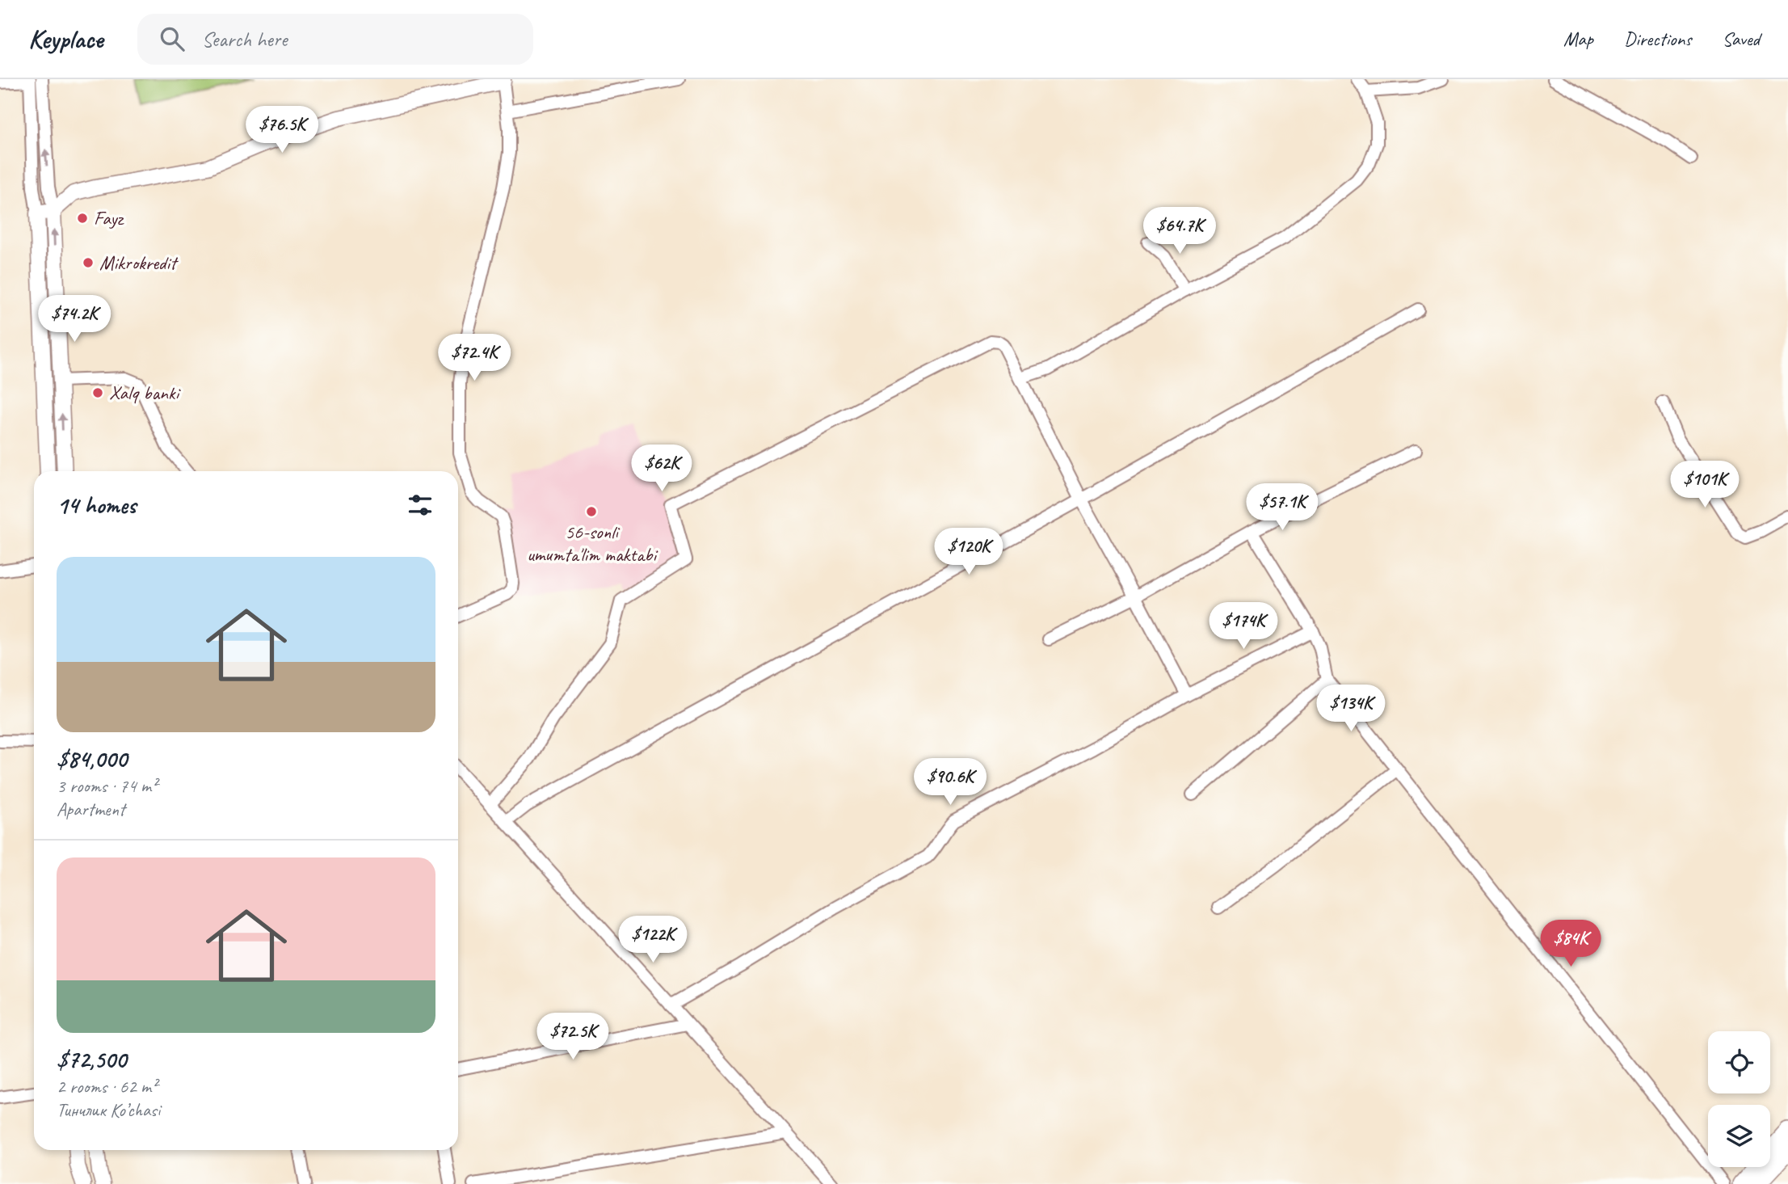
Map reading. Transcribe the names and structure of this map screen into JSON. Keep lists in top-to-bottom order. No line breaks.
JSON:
{"places":["Fayz","Mikrokredit","Xalq banki","56-sonli umumta'lim maktabi"],"page":{"header":"Keyplace","search":"Search here","nav":["Map","Directions","Saved"],"price":["$76.5K","$64.7K","$74.2K","$72.4K","$62K","$101K","$57.1K","$120K","$174K","$134K","$90.6K","$122K","$84K","$72.5K"],"heading":"14 homes","list":[{"name":"$84,000","note":"3 rooms · 74 m² · Apartment"},{"name":"$72,500","note":"2 rooms · 62 m² · Тинчлик Ko’chasi"}]}}
